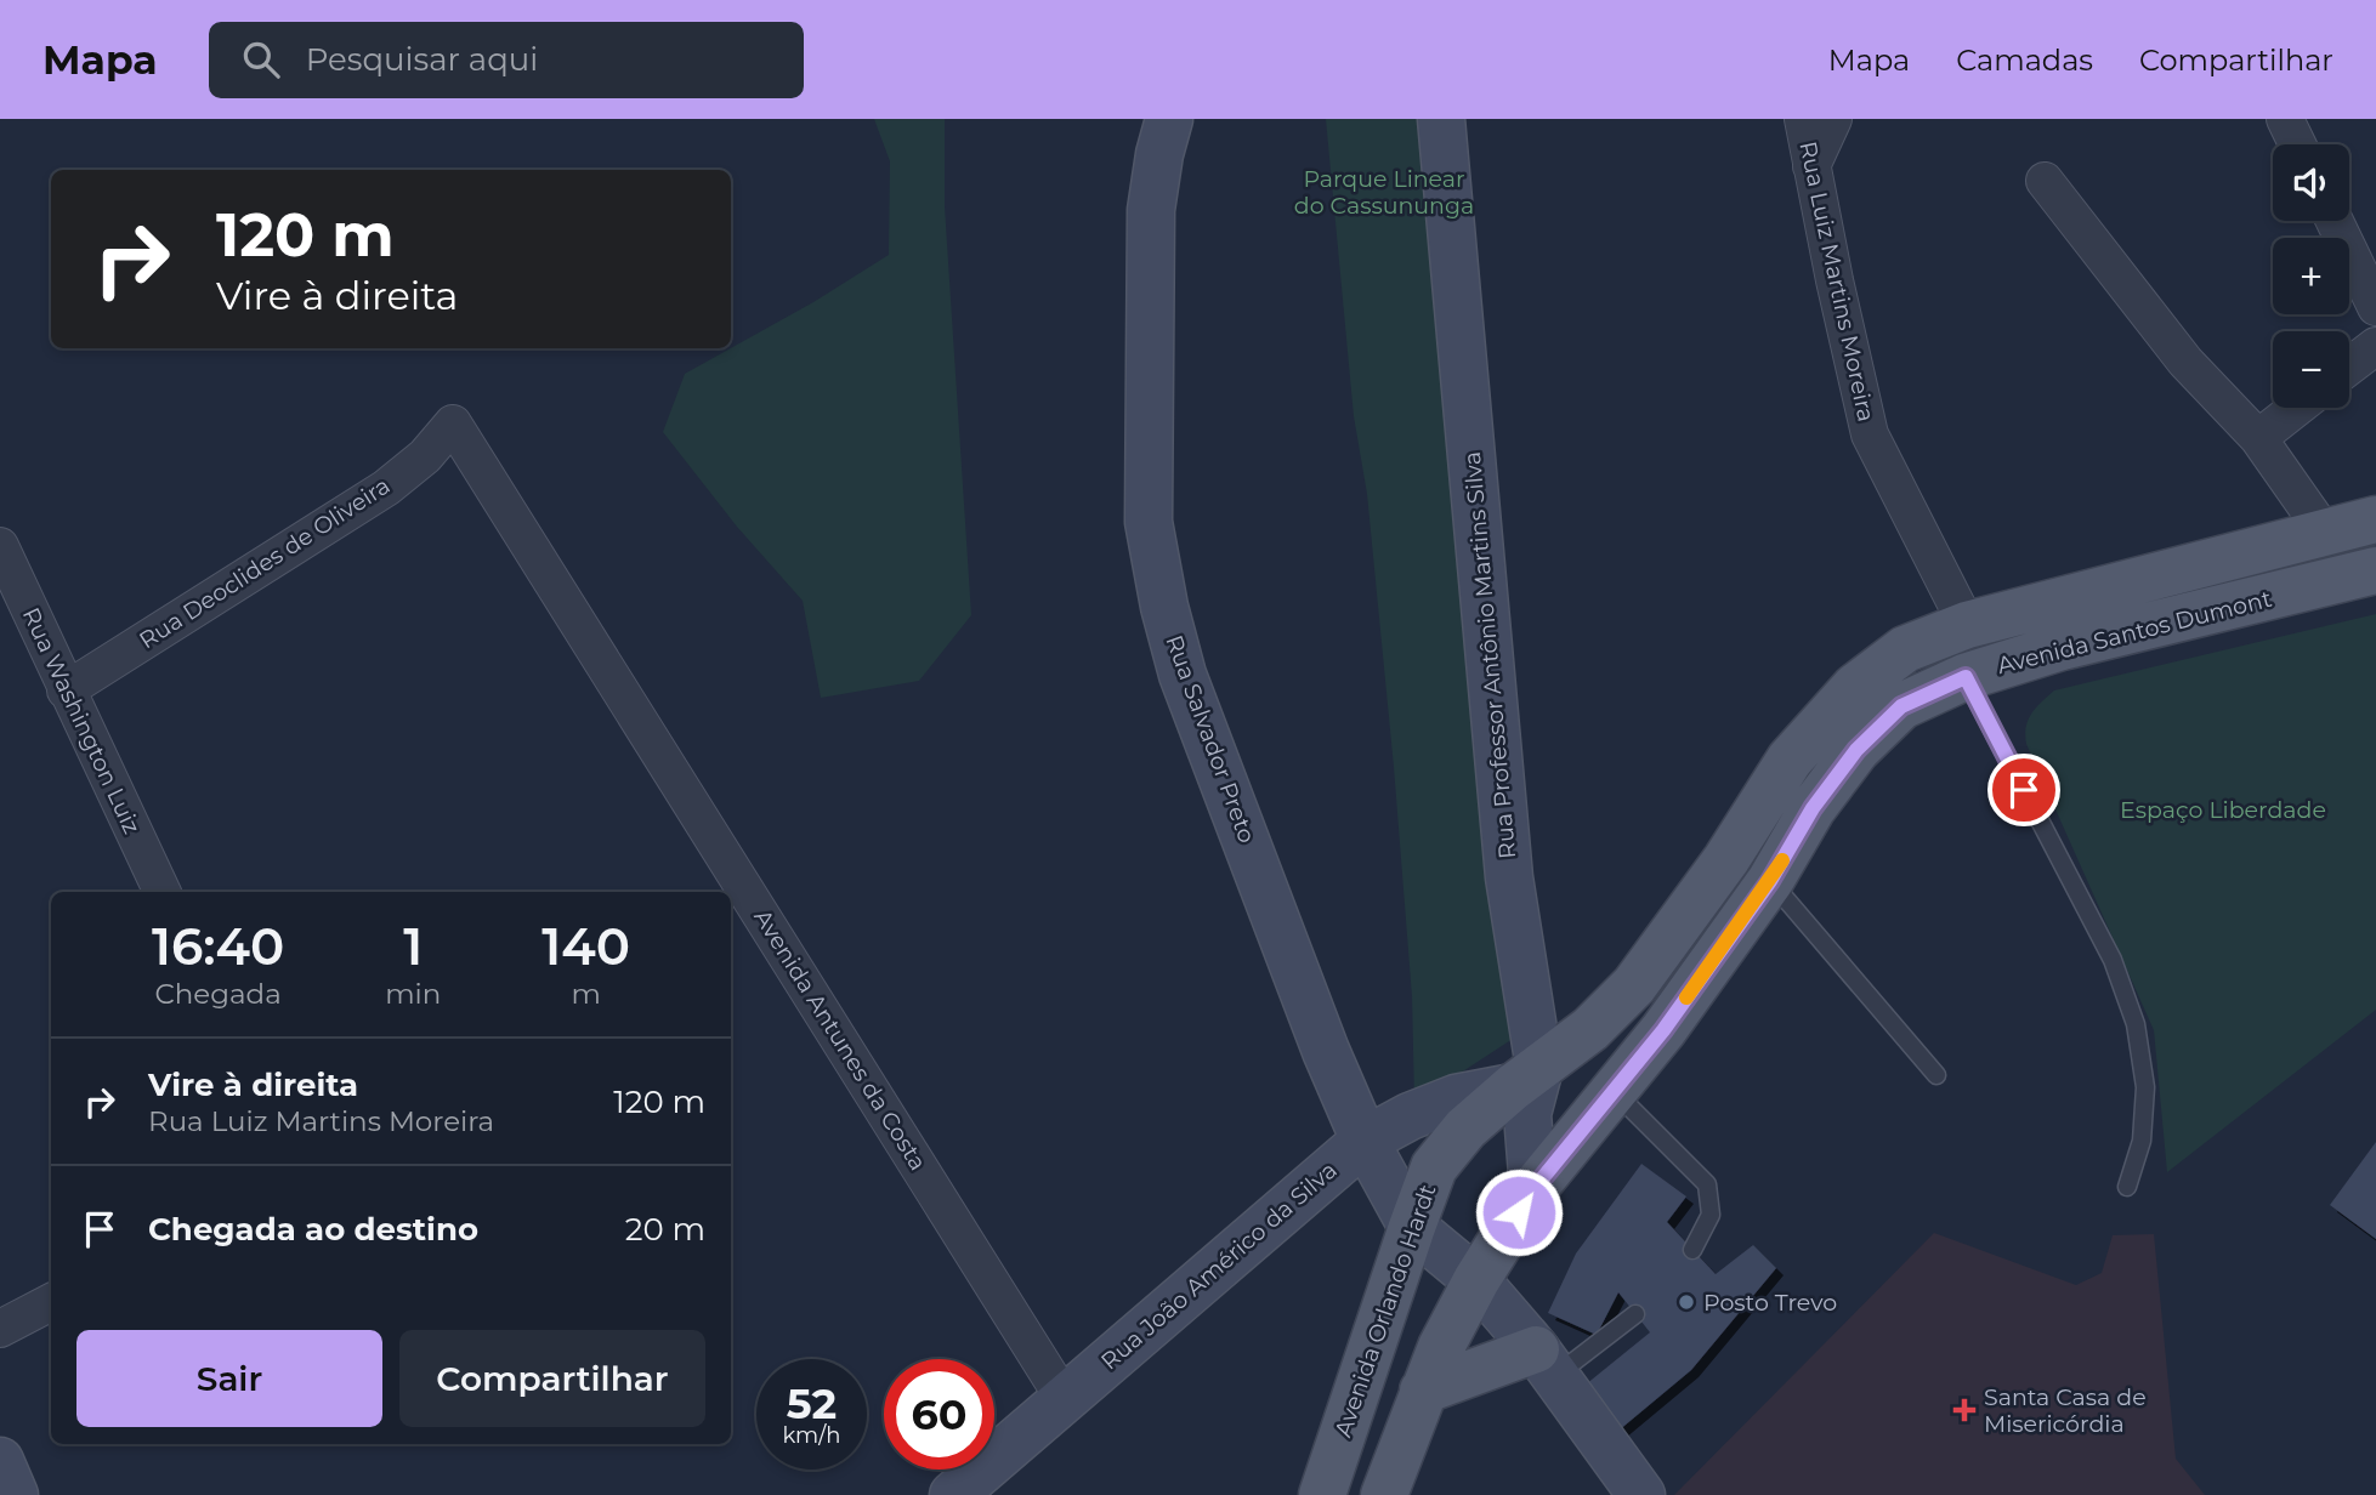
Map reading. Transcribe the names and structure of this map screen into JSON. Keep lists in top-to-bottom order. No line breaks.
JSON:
{"streets":{"main road":["Avenida Santos Dumont","Rua Professor Antônio Martins Silva","Rua Salvador Preto","Rua João Américo da Silva","Avenida Orlando Hardt"],"street":["Rua Luiz Martins Moreira","Rua Deoclides de Oliveira","Rua Washington Luiz","Avenida Antunes da Costa"]},"crossings":[["Rua Luiz Martins Moreira","Avenida Santos Dumont"],["Rua Deoclides de Oliveira","Rua Washington Luiz"],["Rua Deoclides de Oliveira","Avenida Antunes da Costa"],["Avenida Santos Dumont","Rua Professor Antônio Martins Silva"],["Avenida Santos Dumont","Rua João Américo da Silva"],["Avenida Santos Dumont","Avenida Orlando Hardt"],["Rua Professor Antônio Martins Silva","Rua João Américo da Silva"],["Rua Professor Antônio Martins Silva","Avenida Orlando Hardt"],["Rua Salvador Preto","Rua João Américo da Silva"],["Rua Salvador Preto","Avenida Orlando Hardt"],["Avenida Antunes da Costa","Rua João Américo da Silva"],["Rua João Américo da Silva","Avenida Orlando Hardt"]],"parks":["Parque Linear do Cassununga","Espaço Liberdade"],"places":{"other":["Posto Trevo"],"health":["Santa Casa de Misericórdia"]},"page":{"header":"Mapa","search":"Pesquisar aqui","nav":["Mapa","Camadas","Compartilhar"],"map_buttons":["+","−"],"turn":["120 m","Vire à direita"],"eta":["16:40","Chegada","1","min","140","m"],"list":[{"name":"Vire à direita","note":"Rua Luiz Martins Moreira","value":"120 m"},{"name":"Chegada ao destino","value":"20 m"}],"buttons":["Sair","Compartilhar"],"speed":"52 km/h","limit":"60"}}
